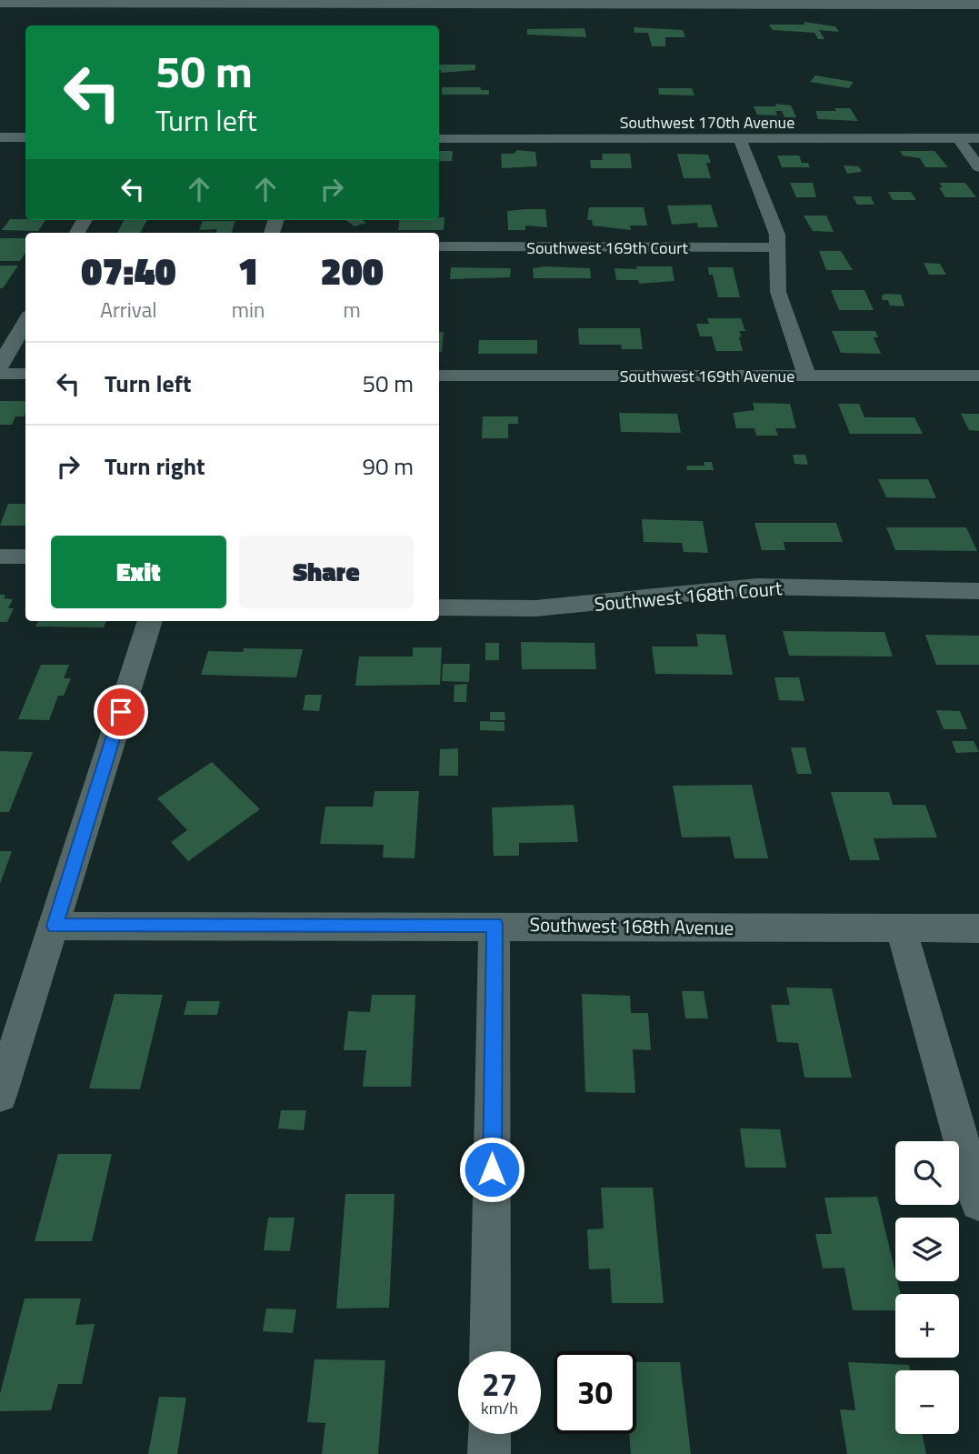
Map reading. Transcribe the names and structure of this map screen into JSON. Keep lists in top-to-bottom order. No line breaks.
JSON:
{"streets":{"street":["Southwest 170th Avenue","Southwest 169th Court","Southwest 169th Avenue","Southwest 168th Court","Southwest 168th Avenue"]},"page":{"turn":["50 m","Turn left"],"eta":["07:40","Arrival","1","min","200","m"],"list":[{"name":"Turn left","value":"50 m"},{"name":"Turn right","value":"90 m"}],"buttons":["Exit","Share"],"map_buttons":["+","−"],"speed":"27 km/h","limit":"30"}}
